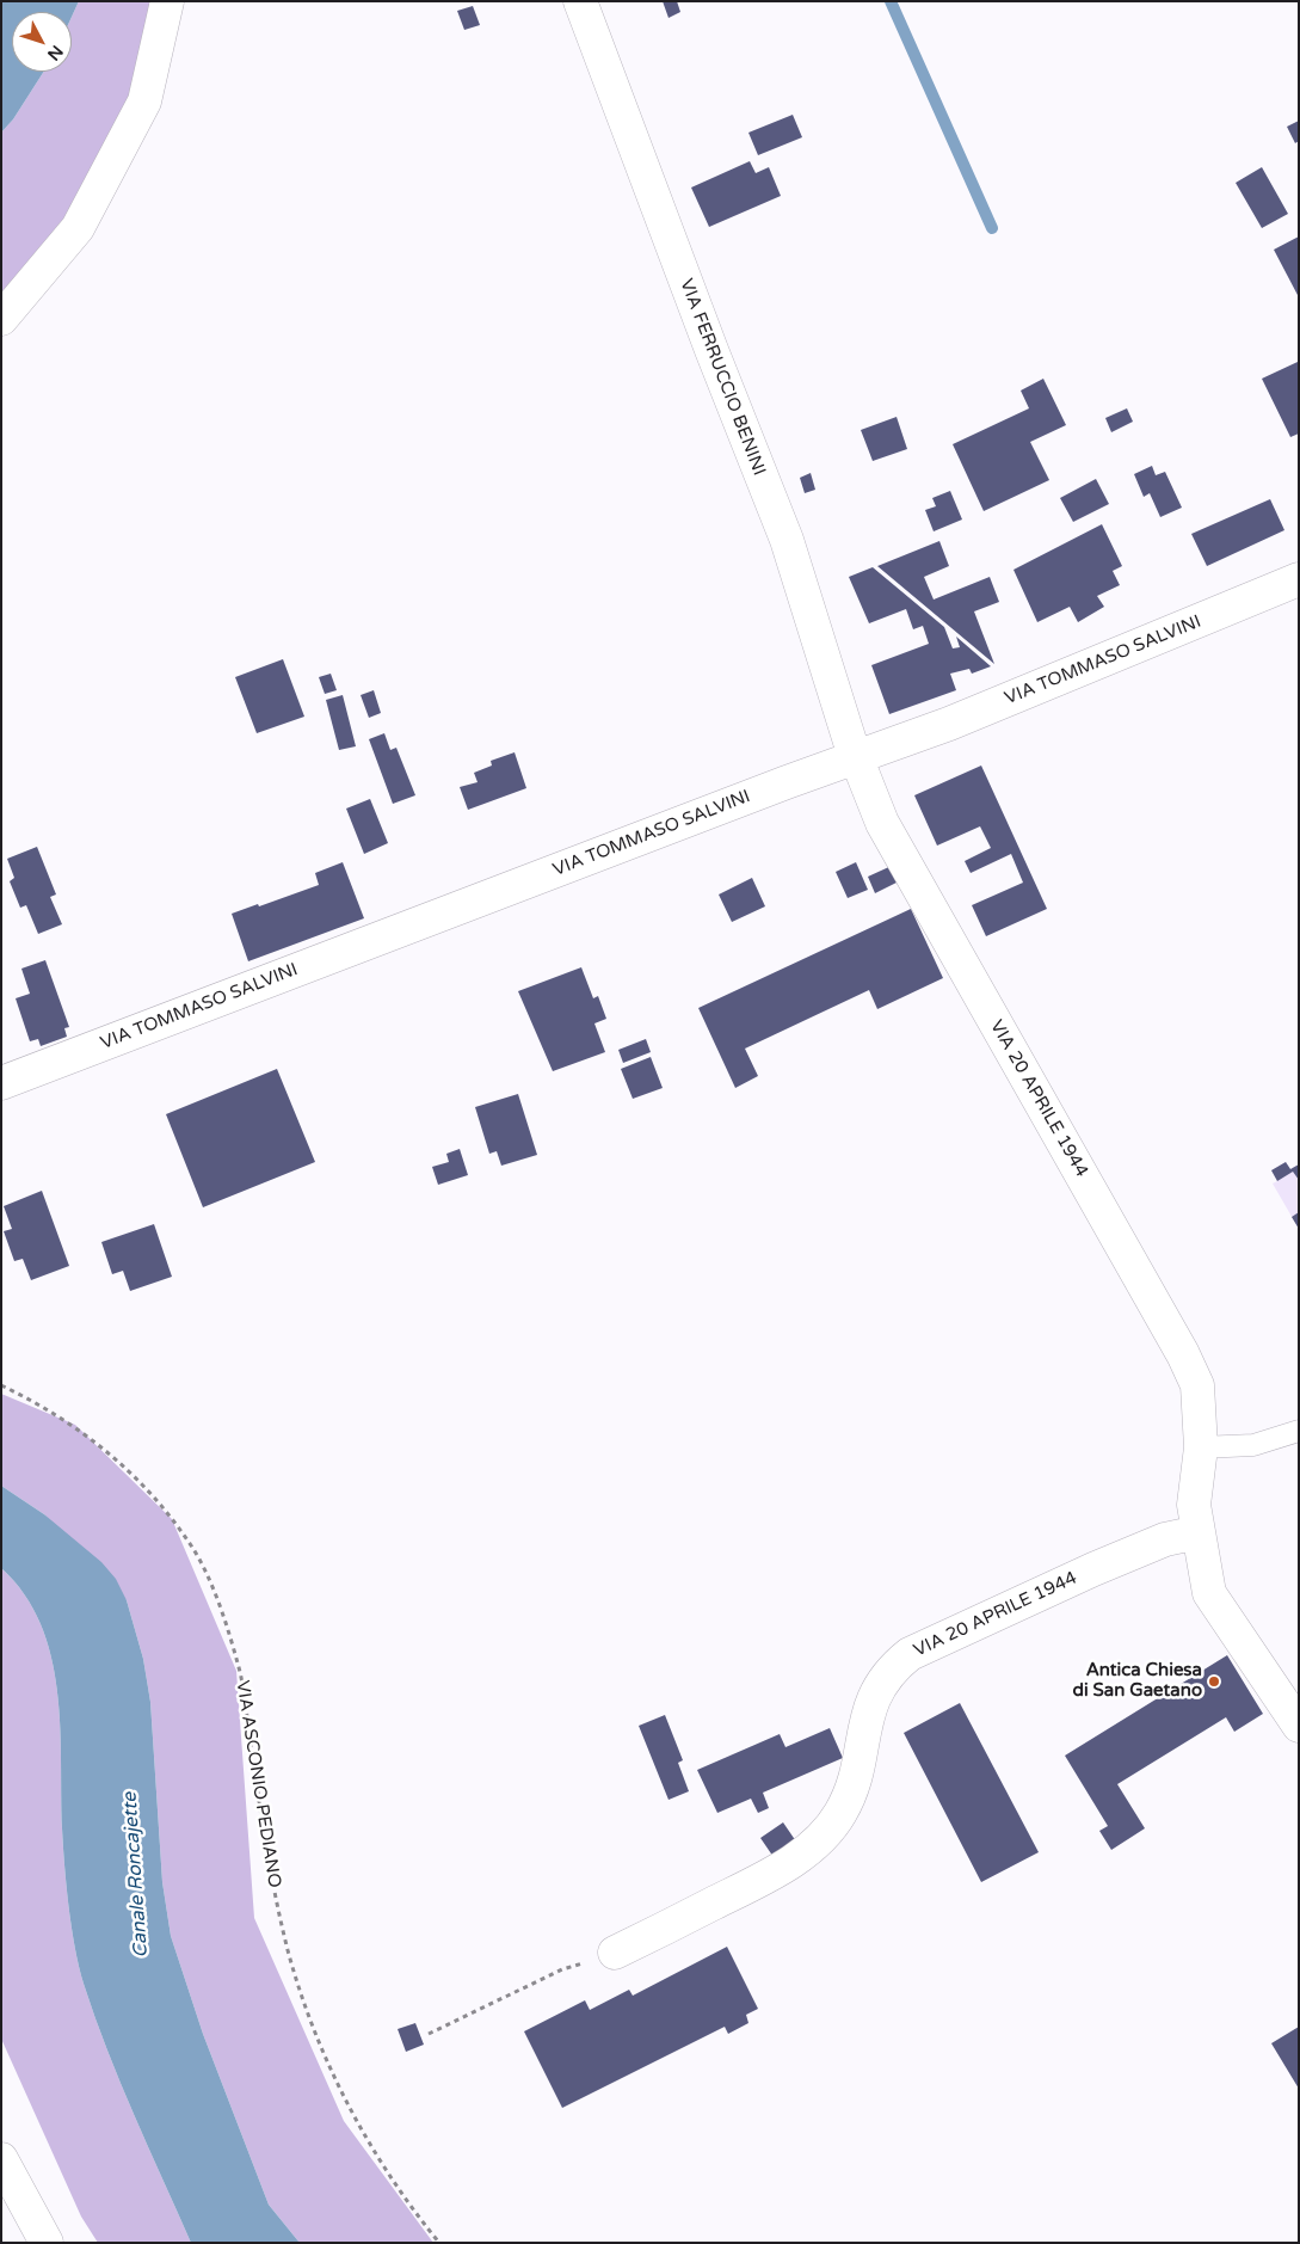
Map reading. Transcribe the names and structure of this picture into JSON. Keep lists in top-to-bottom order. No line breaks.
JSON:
{"streets":{"street":["VIA FERRUCCIO BENINI","VIA TOMMASO SALVINI","VIA 20 APRILE 1944"],"path":["VIA ASCONIO PEDIANO"]},"crossings":[["VIA FERRUCCIO BENINI","VIA TOMMASO SALVINI"],["VIA FERRUCCIO BENINI","VIA 20 APRILE 1944"],["VIA TOMMASO SALVINI","VIA 20 APRILE 1944"]],"water":["Canale Roncajette"],"places":["Antica Chiesa di San Gaetano"],"north":"bottom right"}
